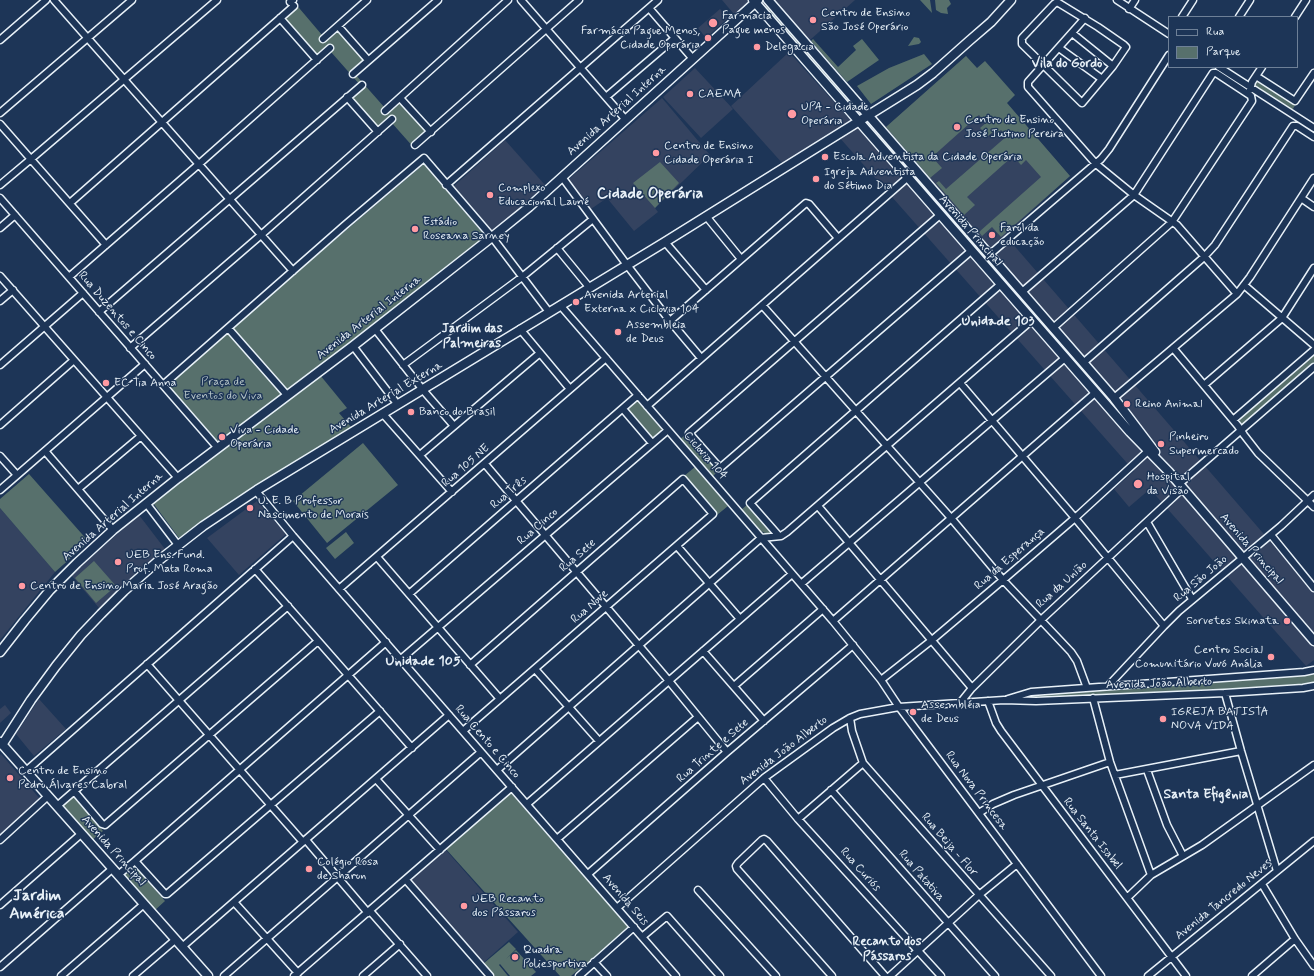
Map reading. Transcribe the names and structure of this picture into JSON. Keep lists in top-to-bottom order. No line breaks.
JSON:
{"streets":{"main road":["Avenida Arterial Interna","Avenida Principal","Avenida Arterial Externa"],"street":["Rua Duzentos e Cinco","Ciclovia 104","Rua 105 NE","Rua Três","Rua Cinco","Rua Sete","Rua da Esperança","Rua São João","Rua da União","Rua Nove","Avenida João Alberto","Rua Cento e Cinco","Rua Trinte e Sete","Rua Nova Princesa","Rua Santa Isabel","Rua Beija - Flor","Rua Curiós","Rua Patativa","Avenida Seis","Avenida Tancredo Neves"]},"crossings":[["Avenida Arterial Interna","Avenida Principal"],["Avenida Arterial Interna","Rua Duzentos e Cinco"],["Avenida Principal","Avenida Arterial Externa"],["Avenida Principal","Rua da Esperança"],["Avenida Principal","Rua São João"],["Avenida Principal","Rua da União"],["Avenida Arterial Externa","Ciclovia 104"],["Avenida Arterial Externa","Rua Cento e Cinco"],["Ciclovia 104","Rua 105 NE"],["Ciclovia 104","Rua Três"],["Ciclovia 104","Rua Cinco"],["Ciclovia 104","Rua Nova Princesa"],["Rua 105 NE","Rua Cento e Cinco"],["Rua Sete","Rua Nove"],["Rua da Esperança","Rua Nova Princesa"],["Rua São João","Avenida João Alberto"],["Rua da União","Avenida João Alberto"],["Rua Nove","Rua Cento e Cinco"],["Avenida João Alberto","Rua Nova Princesa"],["Avenida João Alberto","Rua Santa Isabel"],["Avenida João Alberto","Rua Beija - Flor"],["Avenida João Alberto","Rua Curiós"],["Avenida João Alberto","Avenida Seis"],["Rua Cento e Cinco","Avenida Seis"],["Rua Trinte e Sete","Rua Nova Princesa"],["Rua Trinte e Sete","Avenida Seis"],["Rua Santa Isabel","Avenida Tancredo Neves"]],"districts":["Vila do Gordo","Cidade Operária","Unidade 103","Jardim das Palmeiras","Unidade 105","Santa Efigênia","Jardim América","Recanto dos Pássaros"],"parks":["Praça de Eventos do Viva"],"places":["Centro de Ensino São José Operário","Farmacia Pague menos","Farmácia Pague Menos, Cidade Operária","Delegacia","CAEMA","UPA - Cidade Operária","Centro de Ensino José Justino Pereira","Centro de Ensino Cidade Operária I","Escola Adventista da Cidade Operária","Igreja Adventista do Sétimo Dia","Complexo Educacional Launé","Estádio Roseana Sarney","Farol da educação","Avenida Arterial Externa x Ciclovia 104","Assembleia de Deus","EC Tia Anna","Reino Animal","Banco do Brasil","Viva - Cidade Operária","Pinheiro Supermercado","Hospital da Visão","U. E. B Professor Nascimento de Morais","UEB Ens. Fund. Prof. Mata Roma","Centro de Ensino Maria José Aragão","Sorvetes Skinata","Centro Social Comunitário Vovó Anália","Assembléia de Deus","IGREJA BATISTA NOVA VIDA","Centro de Ensino Pedro Álvares Cabral","Colégio Rosa de Sharon","UEB Recanto dos Pássaros","Quadra Poliesportiva"],"legend":["Rua","Parque"]}
